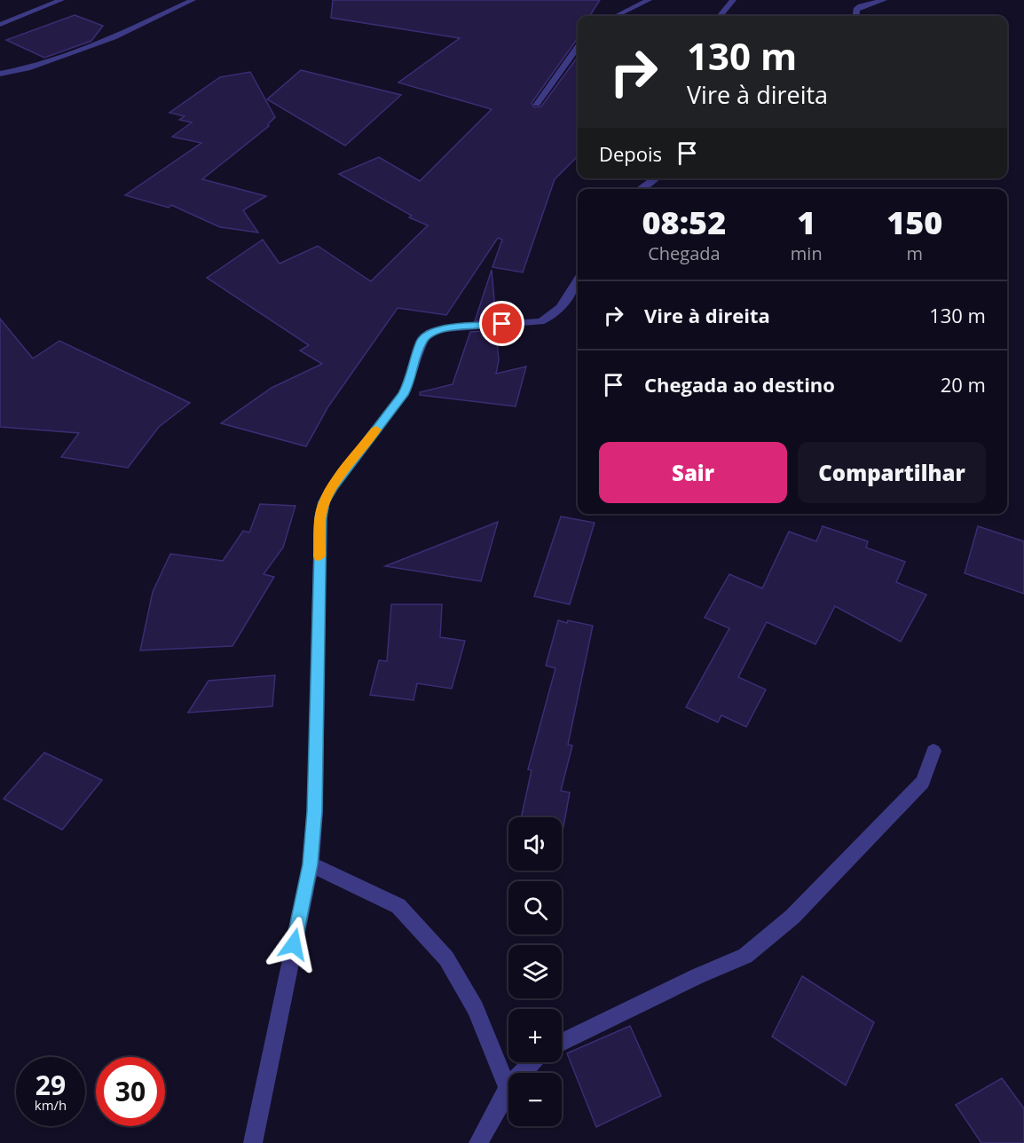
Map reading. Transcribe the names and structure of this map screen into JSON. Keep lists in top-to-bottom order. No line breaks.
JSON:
{"page":{"turn":["130 m","Vire à direita"],"then":"Depois","eta":["08:52","Chegada","1","min","150","m"],"list":[{"name":"Vire à direita","value":"130 m"},{"name":"Chegada ao destino","value":"20 m"}],"buttons":["Sair","Compartilhar"],"map_buttons":["+","−"],"speed":"29 km/h","limit":"30"}}
